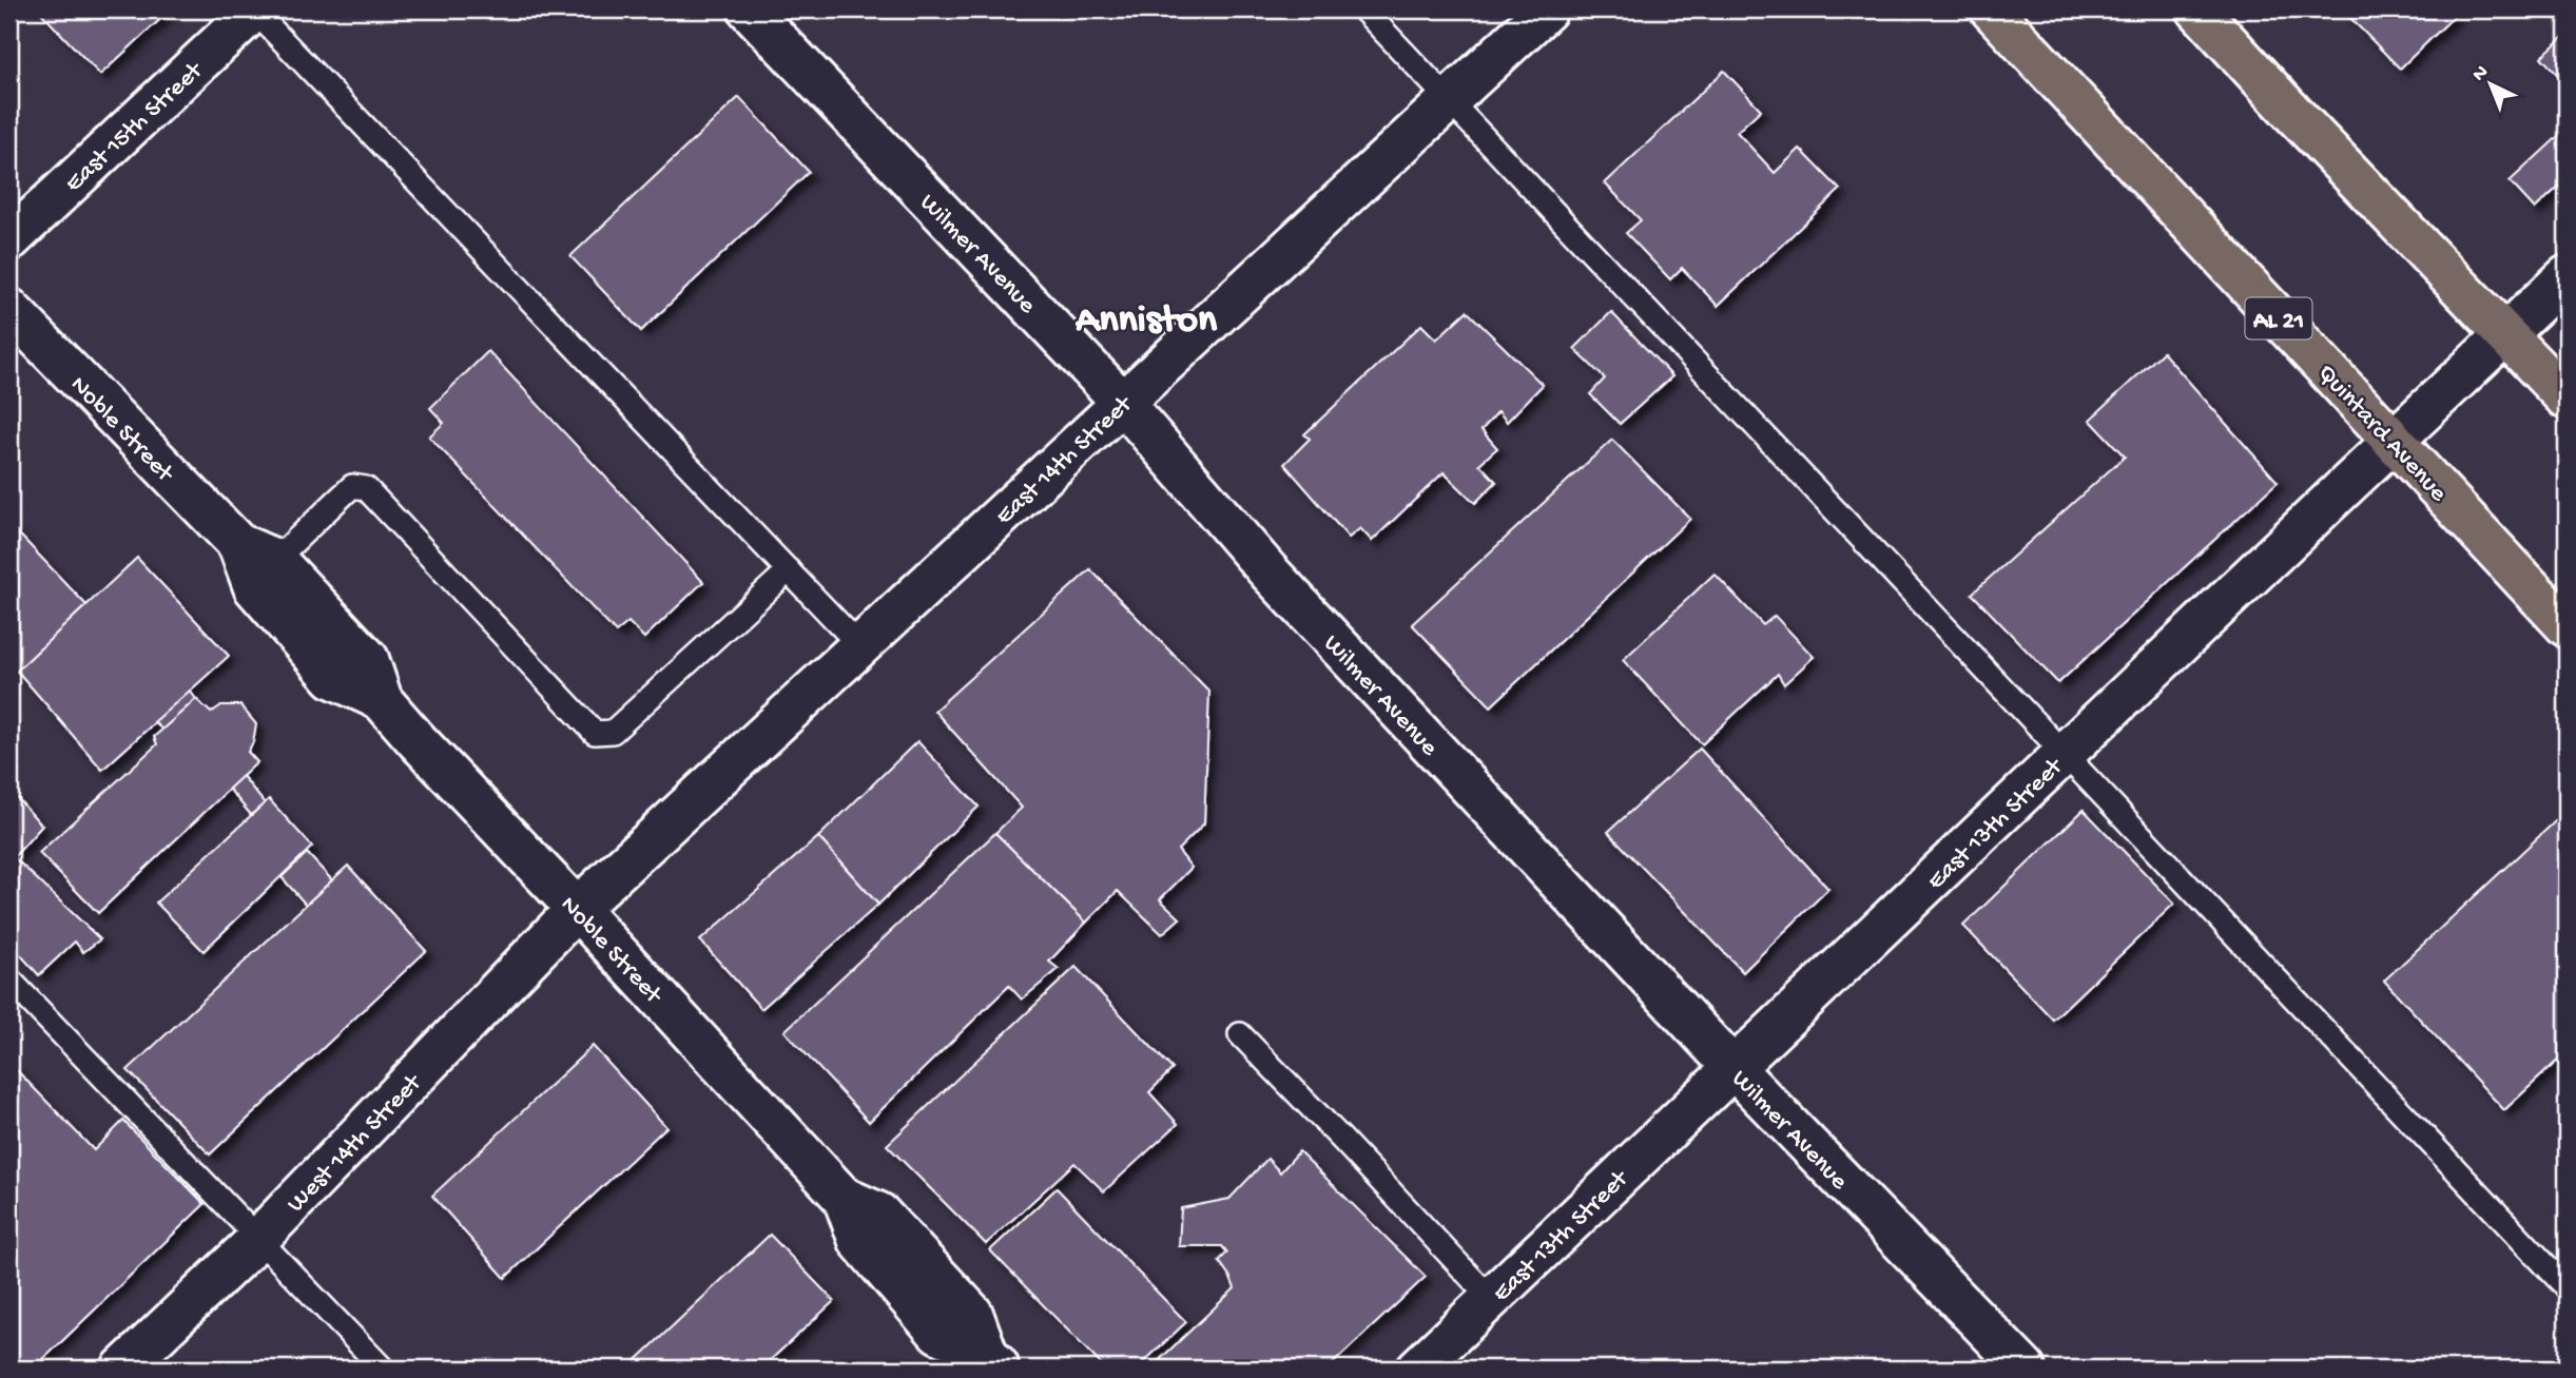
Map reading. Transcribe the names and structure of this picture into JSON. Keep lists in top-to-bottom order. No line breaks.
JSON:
{"streets":{"highway":["AL 21","Quintard Avenue"],"street":["East 15th Street","Wilmer Avenue","Noble Street","East 14th Street","East 13th Street","West 14th Street"]},"crossings":[["Wilmer Avenue","East 14th Street"],["Wilmer Avenue","East 13th Street"],["Noble Street","East 14th Street"],["Noble Street","West 14th Street"],["Quintard Avenue","East 13th Street"],["East 14th Street","West 14th Street"]],"districts":["Anniston"],"north":"top left"}
